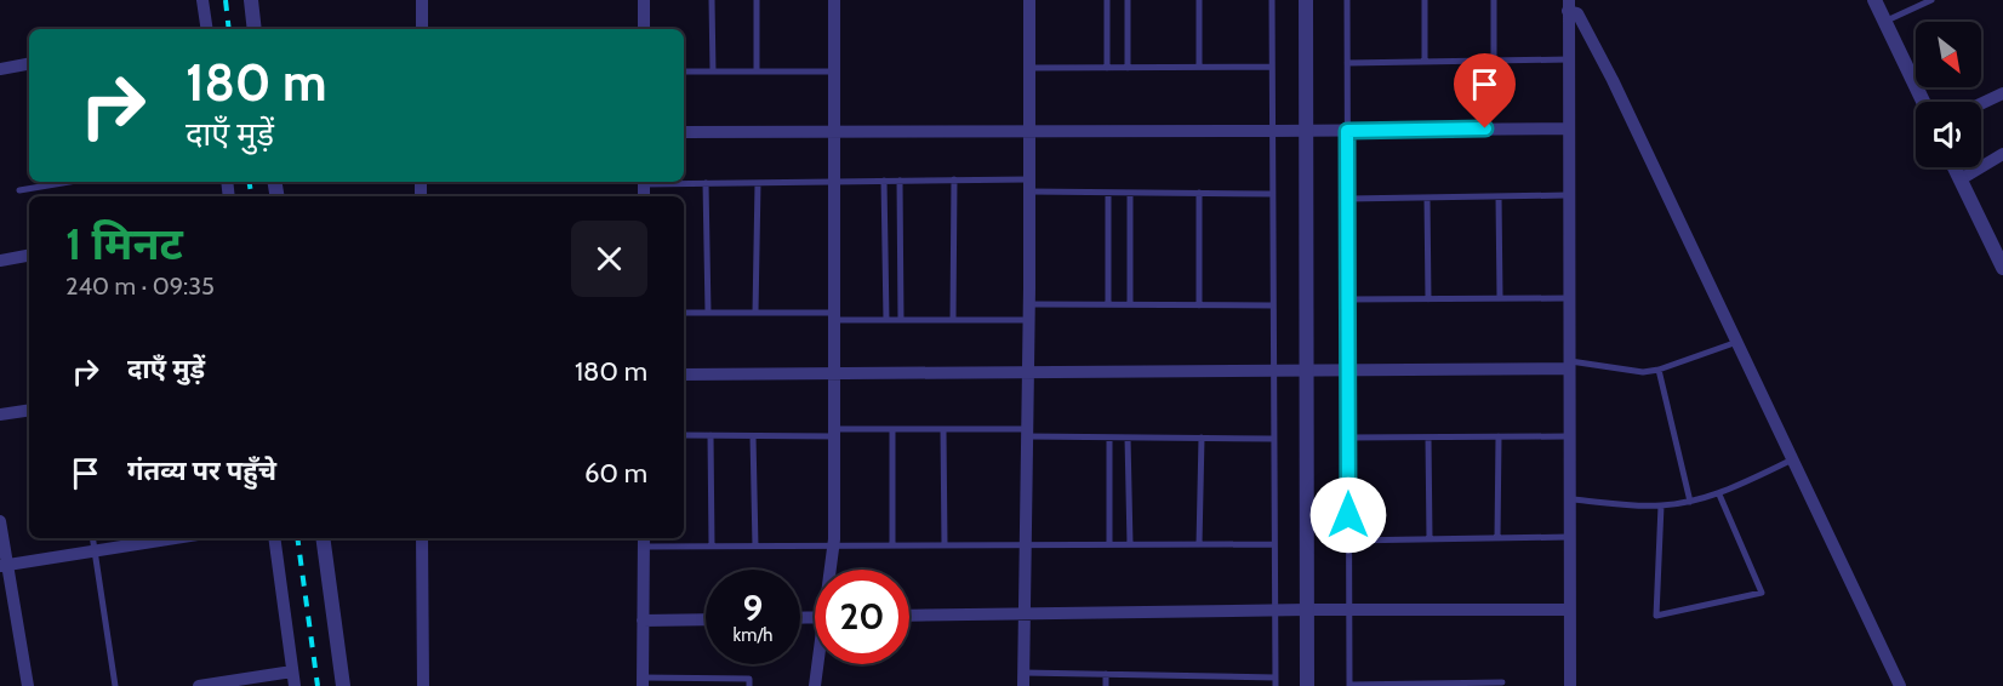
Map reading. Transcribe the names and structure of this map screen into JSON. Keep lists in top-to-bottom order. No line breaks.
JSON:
{"north":"bottom right","page":{"turn":["180 m","दाएँ मुड़ें"],"heading":["1 मिनट","240 m · 09:35"],"list":[{"name":"दाएँ मुड़ें","value":"180 m"},{"name":"गंतव्य पर पहुँचे","value":"60 m"}],"speed":"9 km/h","limit":"20"}}
